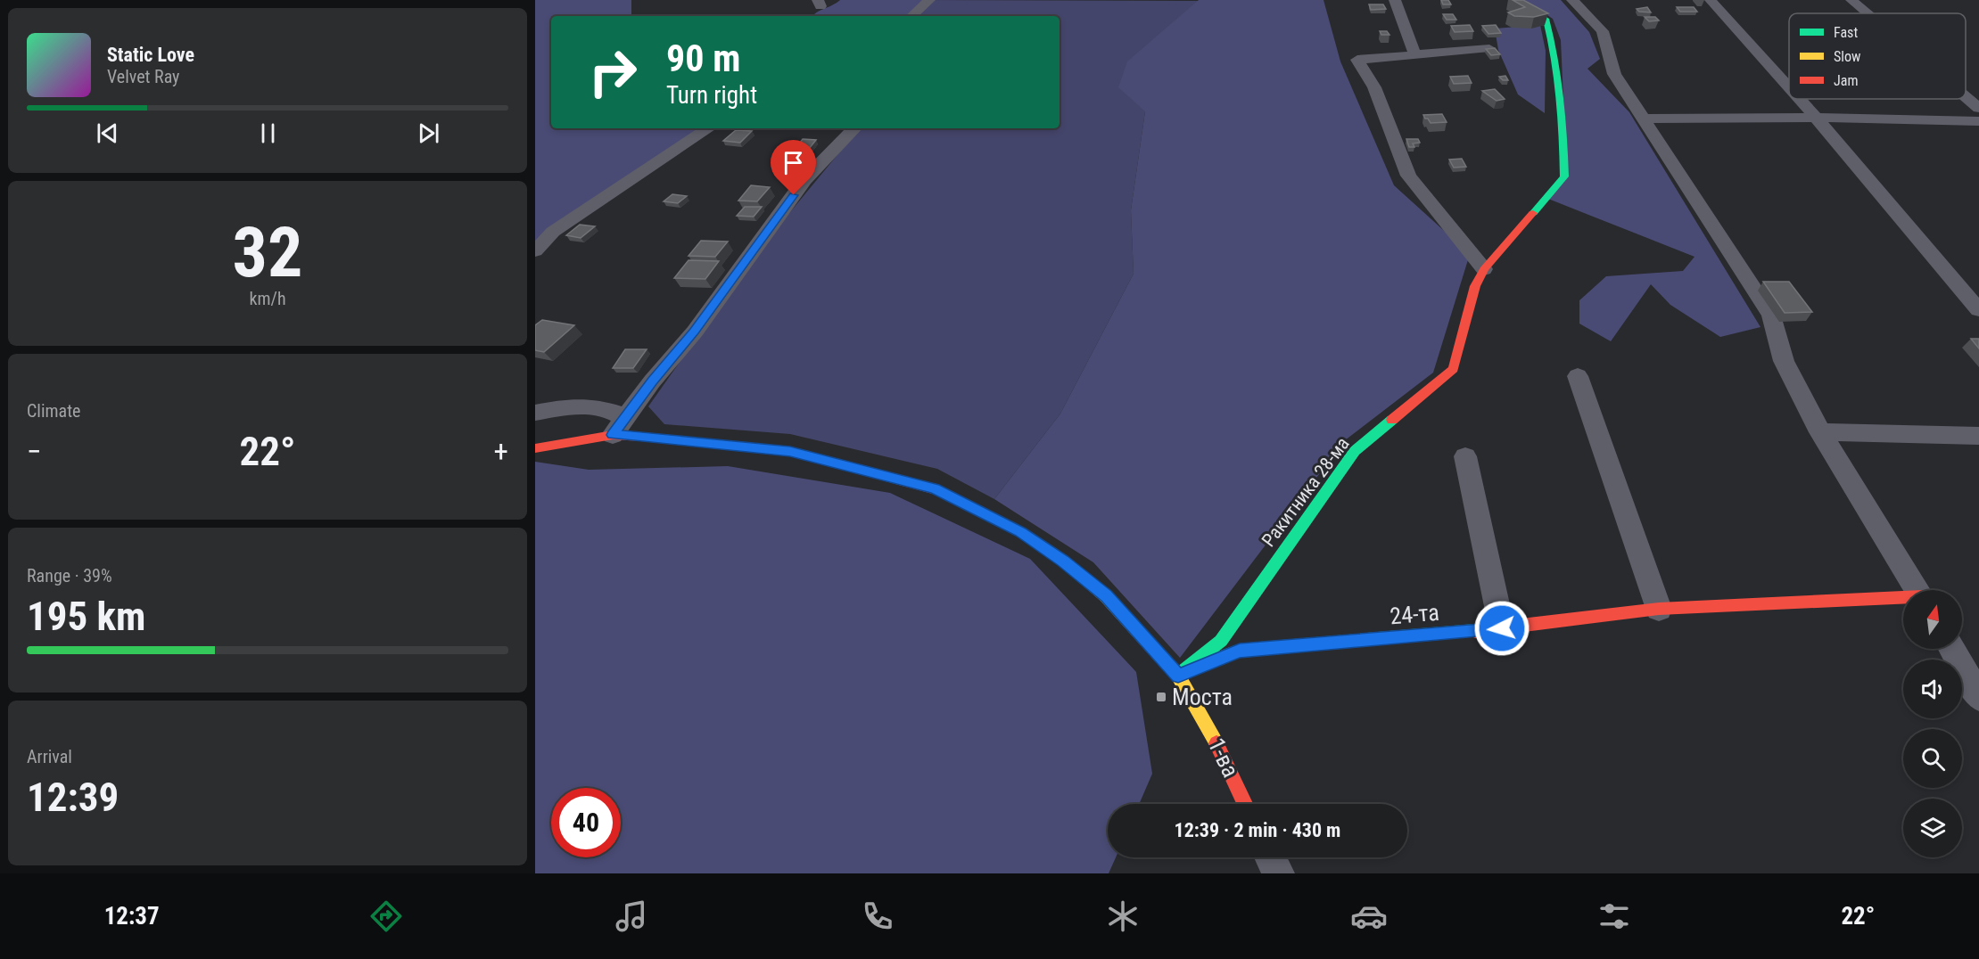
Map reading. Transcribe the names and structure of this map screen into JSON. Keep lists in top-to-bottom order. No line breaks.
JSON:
{"streets":{"street":["Ракитника 28-ма","24-та","1-ва"]},"crossings":[["Ракитника 28-ма","24-та"],["Ракитника 28-ма","1-ва"],["24-та","1-ва"]],"places":{"transit":["Моста"]},"legend":["Fast","Slow","Jam"],"north":"top","page":{"turn":["90 m","Turn right"],"song":["Static Love","Velvet Ray"],"tile":[["32","km/h"],"Climate",["Range · 39%","195 km"],["Arrival","12:39"]],"heat":["−","22°","+"],"limit":"40","trip":"12:39 · 2 min · 430 m","tabs":["12:37","22°"]}}
